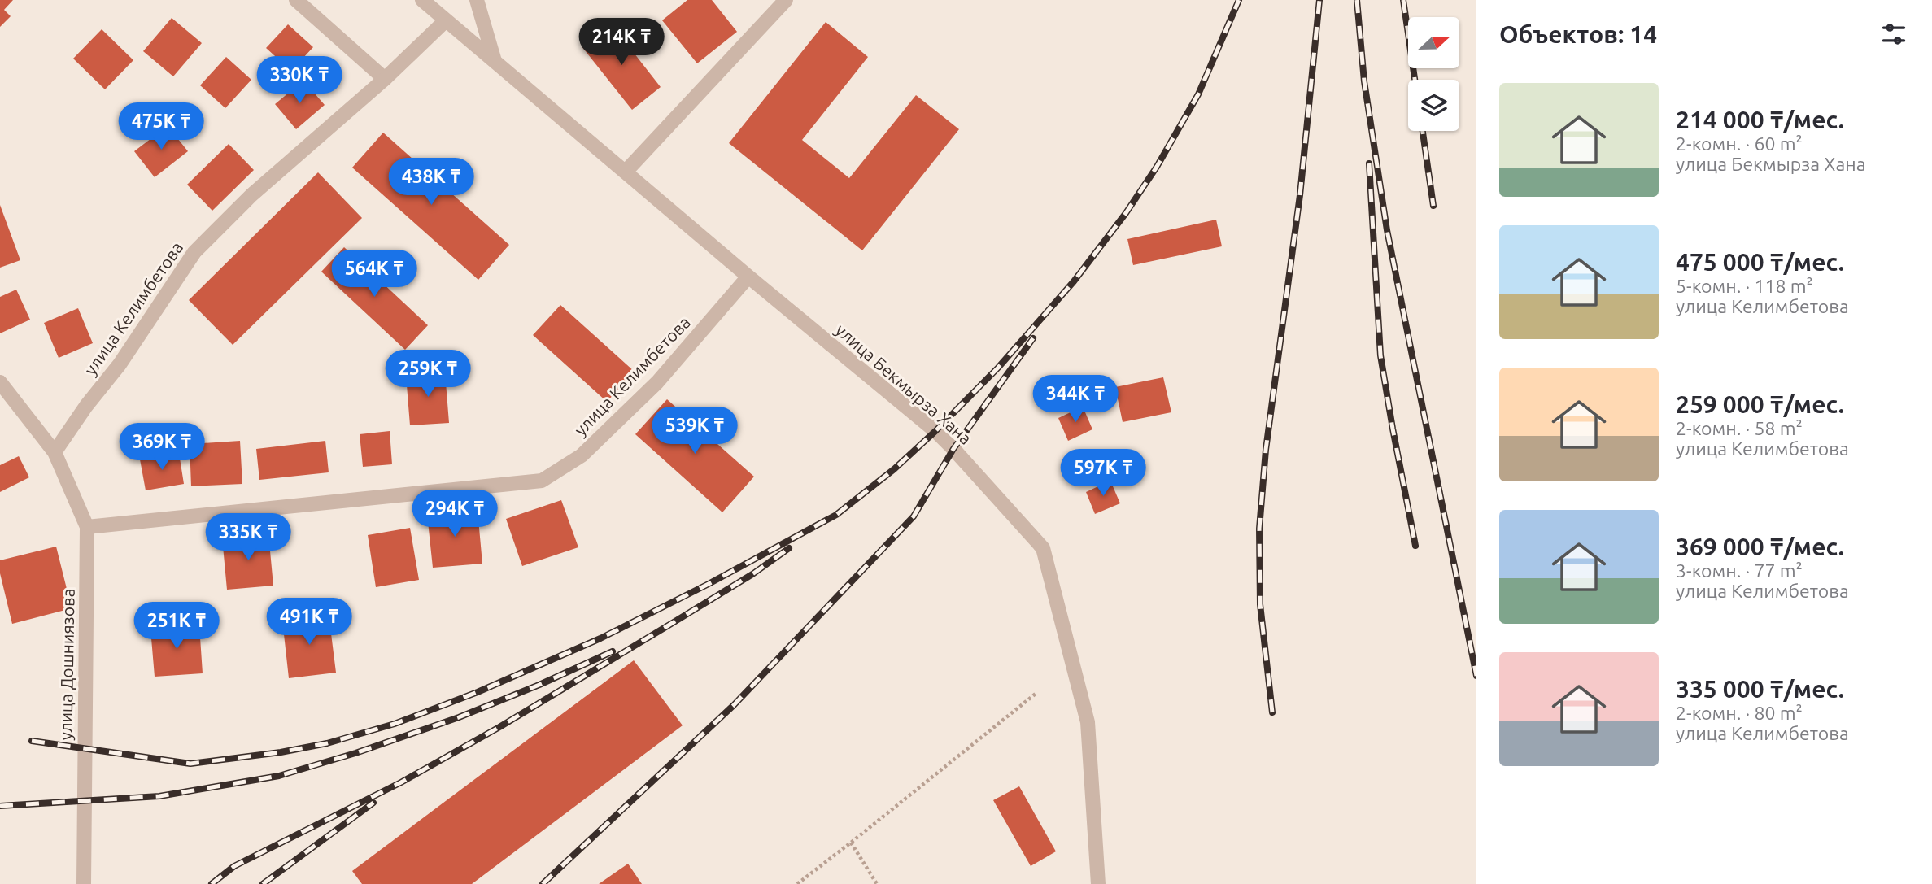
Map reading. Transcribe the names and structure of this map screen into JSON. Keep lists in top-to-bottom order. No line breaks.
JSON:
{"streets":{"street":["улица Келимбетова","улица Бекмырза Хана","улица Дошниязова"]},"crossings":[["улица Келимбетова","улица Бекмырза Хана"],["улица Келимбетова","улица Дошниязова"]],"north":"right","page":{"heading":"Объектов: 14","price":["214K ₸","330K ₸","475K ₸","438K ₸","564K ₸","259K ₸","344K ₸","539K ₸","369K ₸","597K ₸","294K ₸","335K ₸","491K ₸","251K ₸"],"list":[{"name":"214 000 ₸/мес.","note":"2-комн. · 60 m² · улица Бекмырза Хана"},{"name":"475 000 ₸/мес.","note":"5-комн. · 118 m² · улица Келимбетова"},{"name":"259 000 ₸/мес.","note":"2-комн. · 58 m² · улица Келимбетова"},{"name":"369 000 ₸/мес.","note":"3-комн. · 77 m² · улица Келимбетова"},{"name":"335 000 ₸/мес.","note":"2-комн. · 80 m² · улица Келимбетова"}]}}
